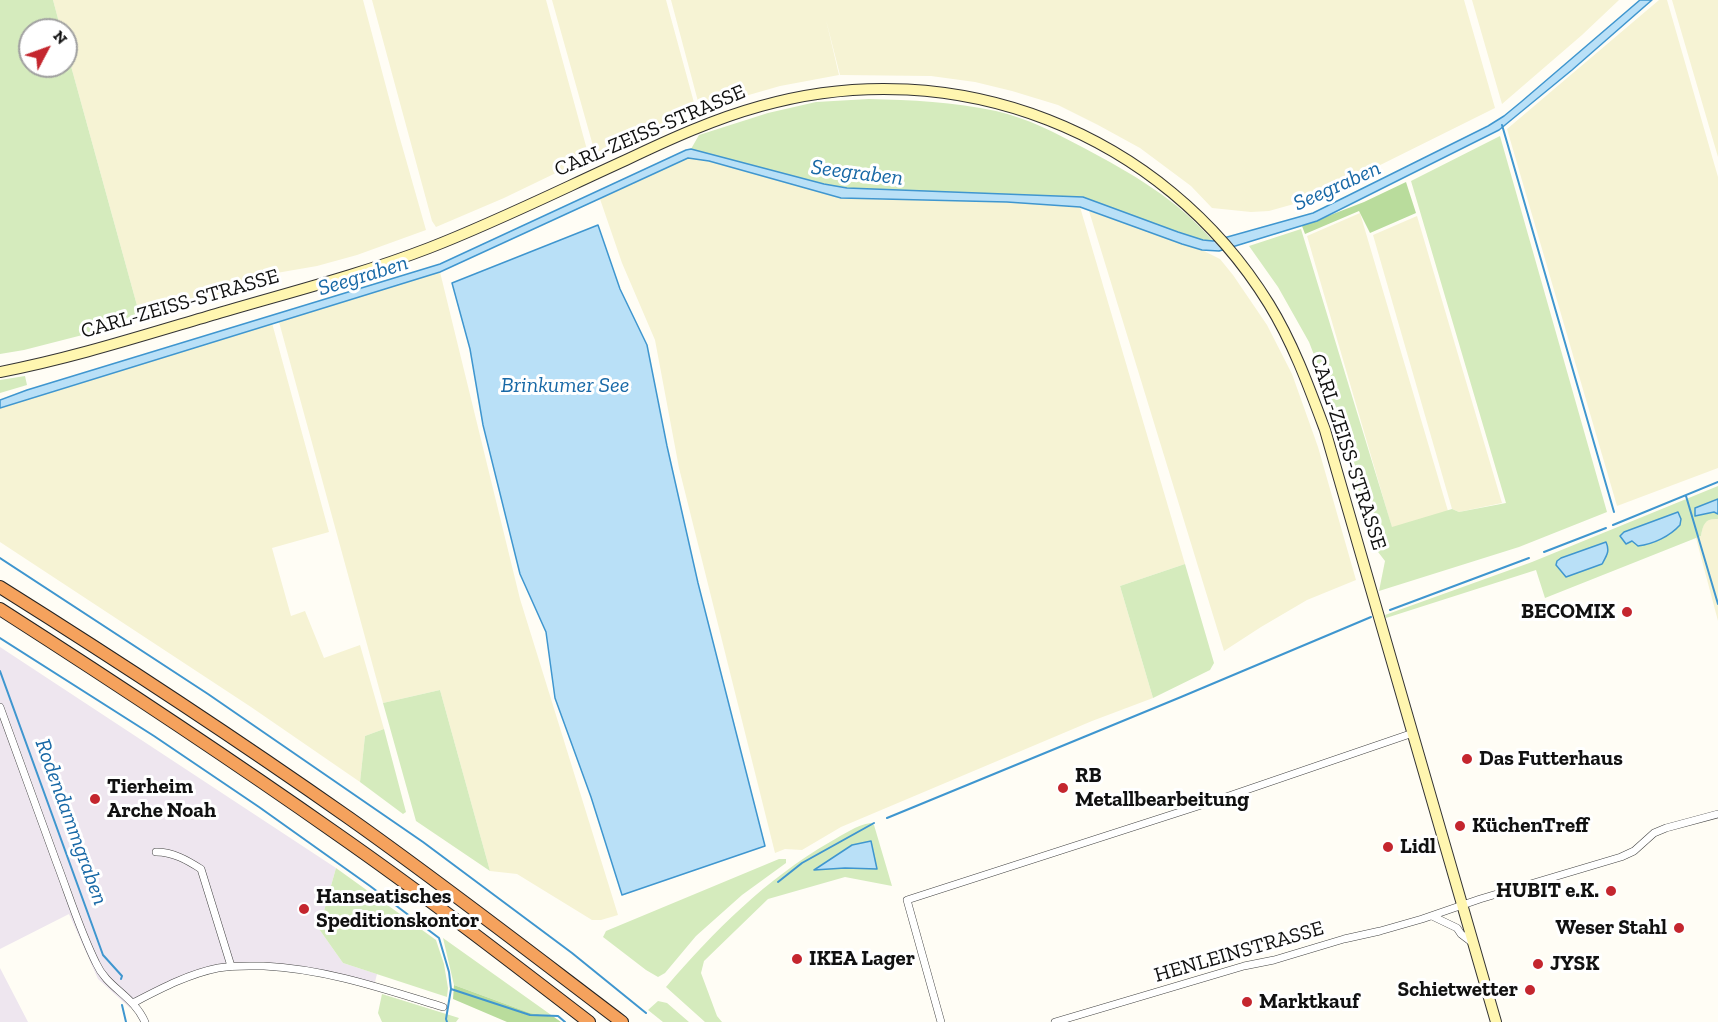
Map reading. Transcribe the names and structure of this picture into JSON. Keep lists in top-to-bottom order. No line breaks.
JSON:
{"streets":{"main road":["CARL-ZEISS-STRASSE"],"street":["HENLEINSTRASSE"]},"crossings":[["CARL-ZEISS-STRASSE","HENLEINSTRASSE"]],"water":["Seegraben","Brinkumer See","Rodendammgraben"],"places":["BECOMIX","Das Futterhaus","RB Metallbearbeitung","Tierheim Arche Noah","KüchenTreff","Lidl","HUBIT e.K.","Hanseatisches Speditionskontor","Weser Stahl","IKEA Lager","JYSK","Schietwetter","Marktkauf"],"north":"top right"}
